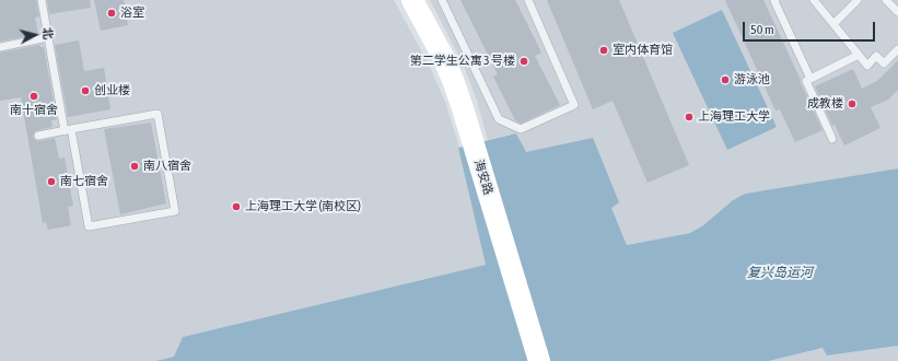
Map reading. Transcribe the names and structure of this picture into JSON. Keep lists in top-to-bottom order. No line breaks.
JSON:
{"streets":{"street":["海安路"]},"water":["复兴岛运河"],"places":["浴室","室内体育馆","第二学生公寓 3 号楼","游泳池","创业楼","南十宿舍","成教楼","上海理工大学","南八宿舍","南七宿舍","上海理工大学 (南校区)"],"scale_bar":"50 m","north":"right"}
